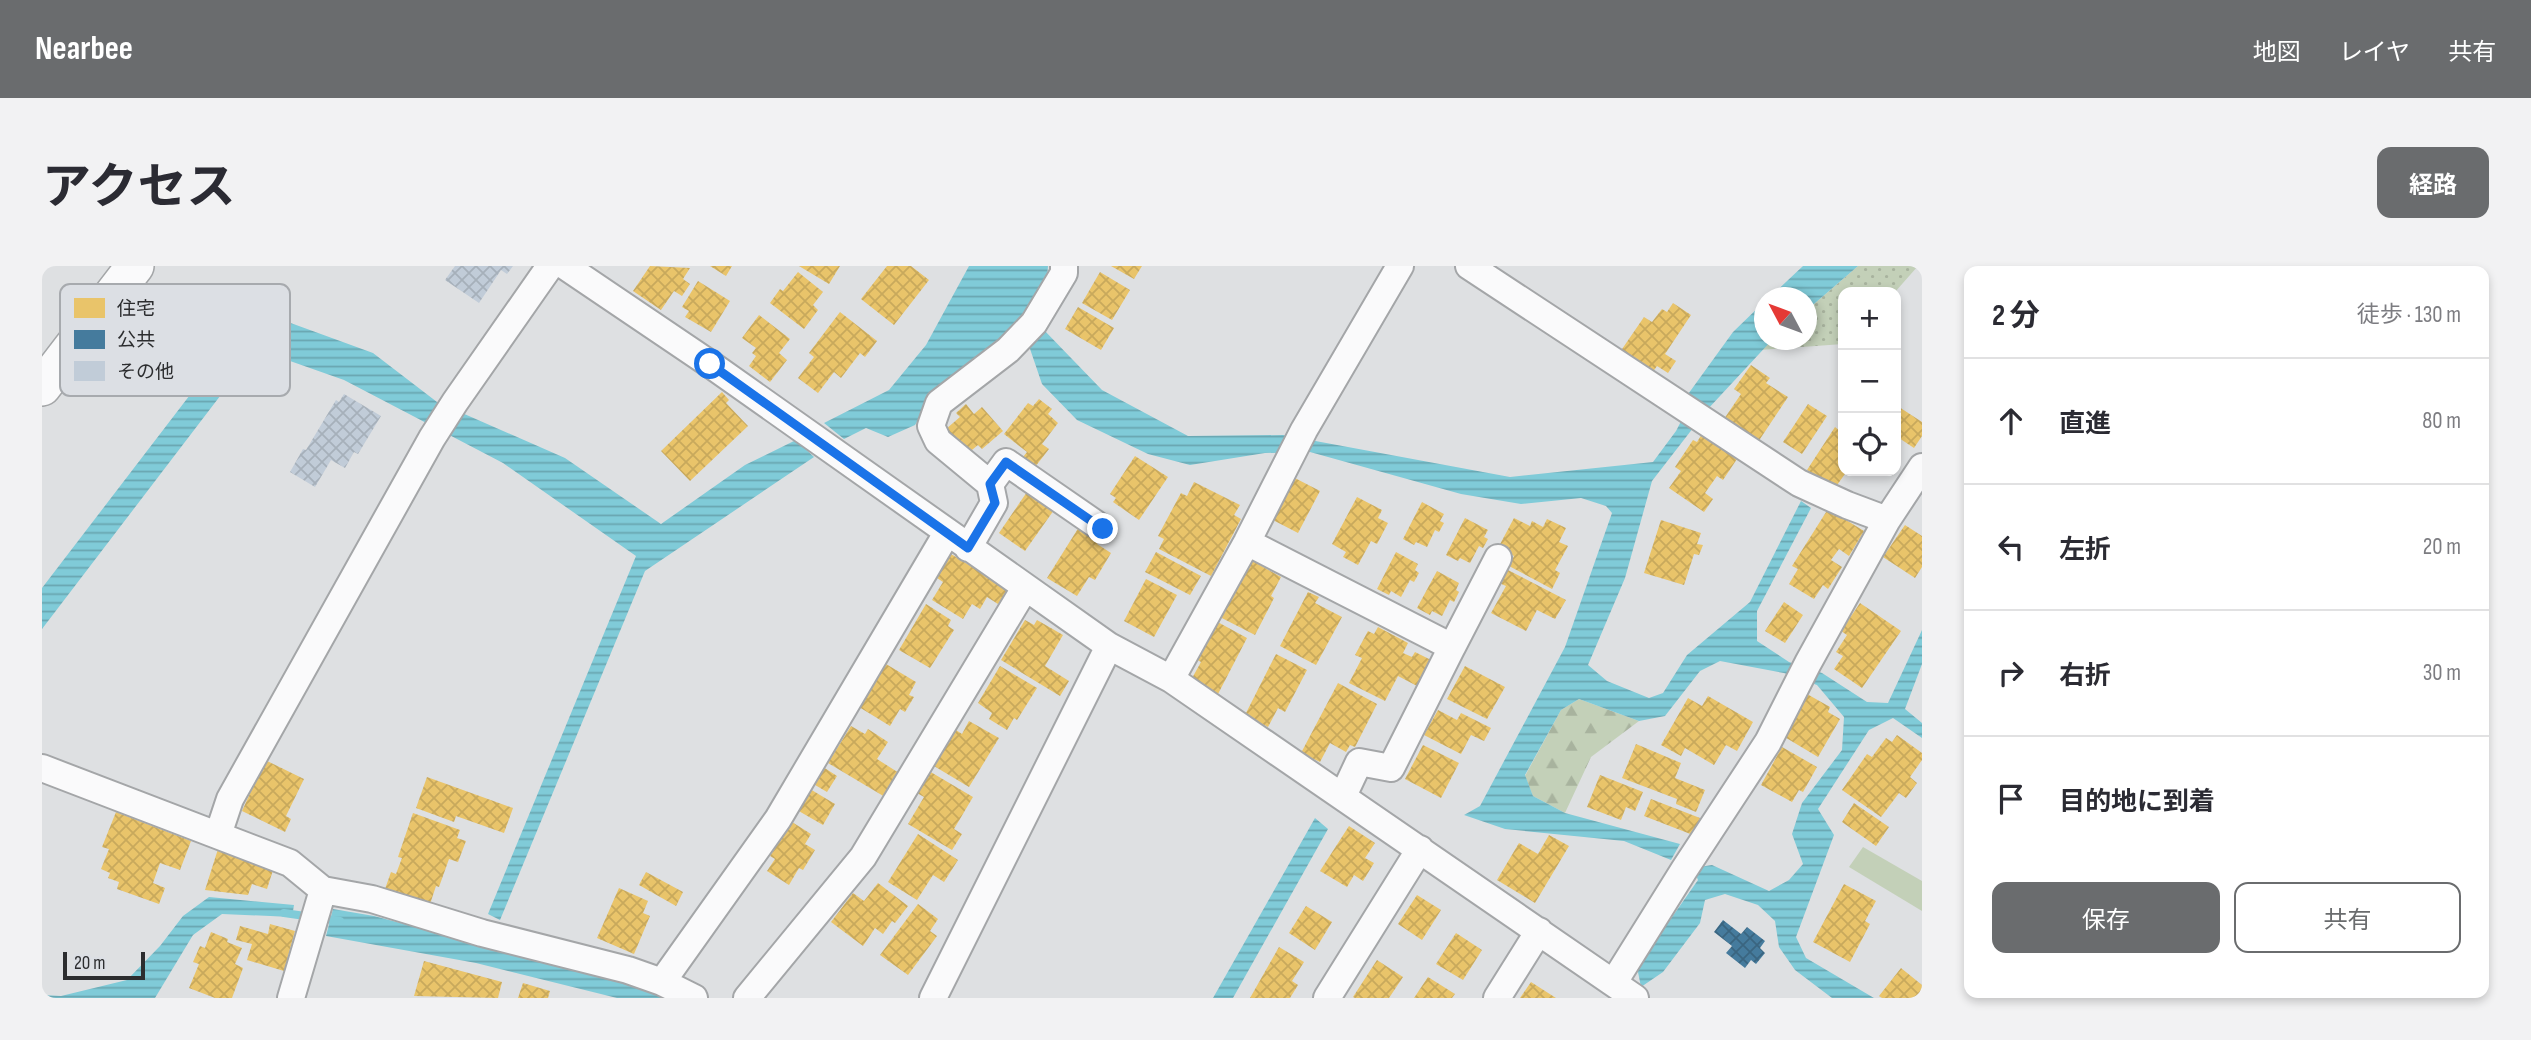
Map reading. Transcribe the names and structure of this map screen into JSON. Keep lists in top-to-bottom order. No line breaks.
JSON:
{"legend":["住宅","公共","その他"],"scale_bar":"20 m","north":"top left","page":{"header":"Nearbee","nav":["地図","レイヤ","共有"],"title":"アクセス","buttons":["経路",["保存","共有"]],"heading":["2 分","徒歩 · 130 m"],"map_buttons":["+","−"],"list":[["直進","80 m"],["左折","20 m"],["右折","30 m"],"目的地に到着"],"scale":"20 m"}}
